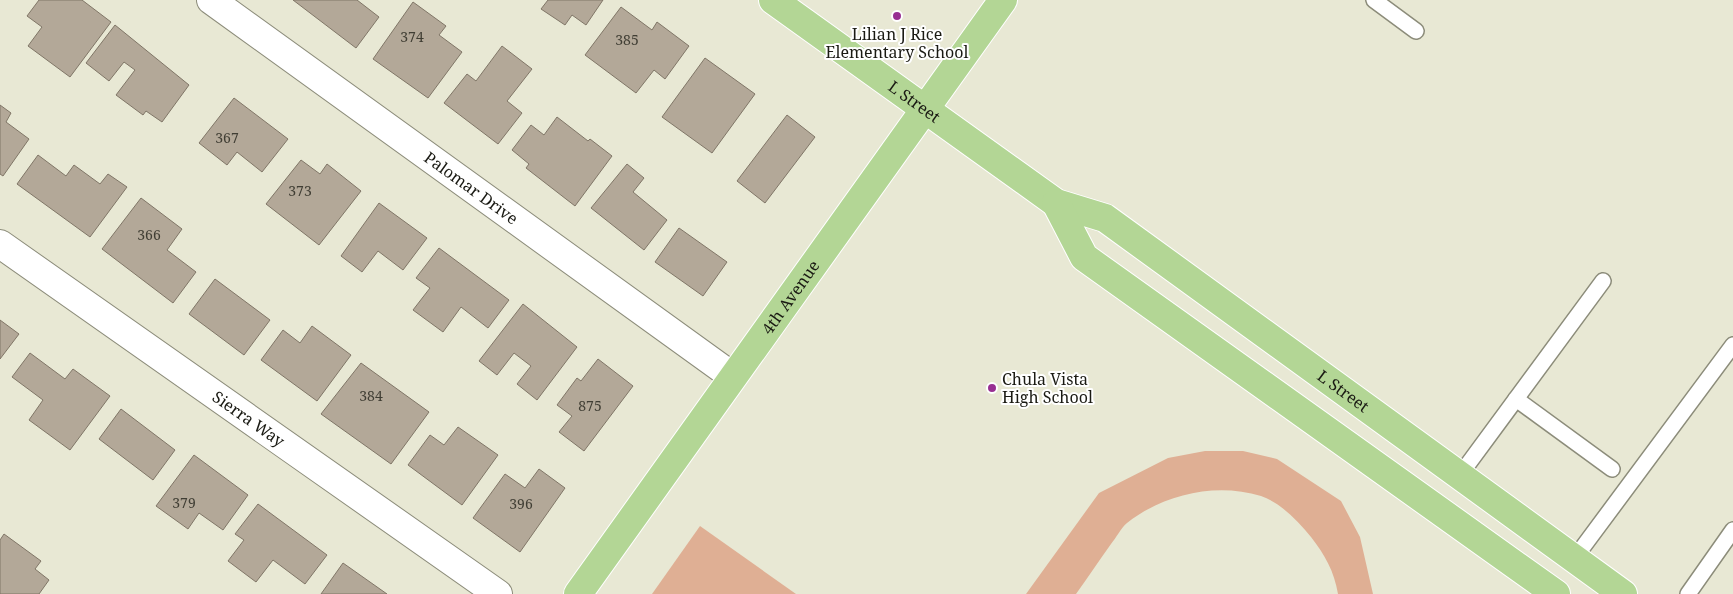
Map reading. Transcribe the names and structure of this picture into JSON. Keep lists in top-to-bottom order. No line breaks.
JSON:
{"streets":{"main road":["L Street","4th Avenue"],"street":["Palomar Drive","Sierra Way"]},"crossings":[["L Street","4th Avenue"],["Palomar Drive","4th Avenue"]],"places":["Lilian J Rice Elementary School","Chula Vista High School"],"house_numbers":["374","385","367","373","366","384","875","379","396"]}
